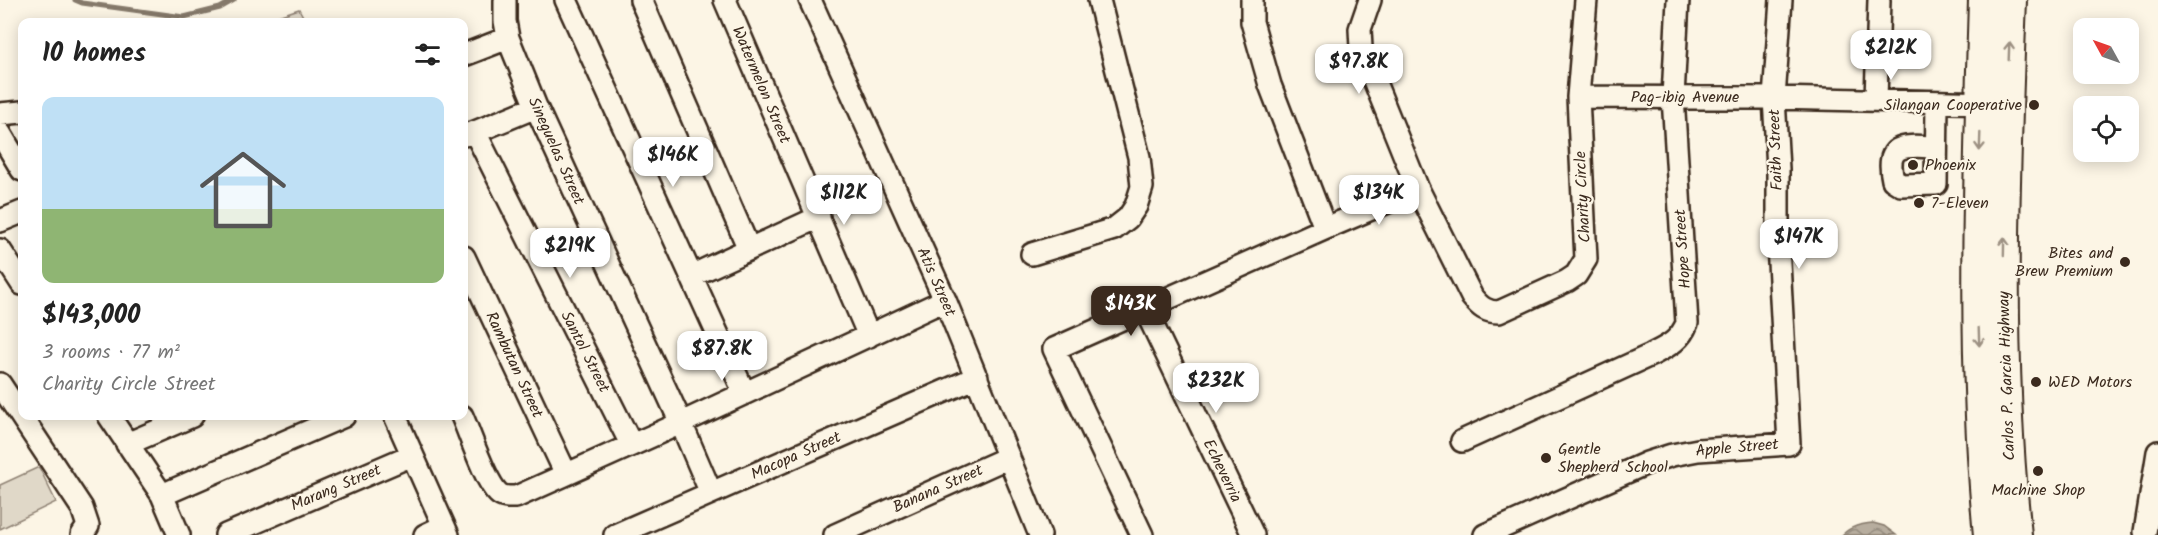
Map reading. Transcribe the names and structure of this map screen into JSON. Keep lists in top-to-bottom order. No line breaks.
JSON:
{"streets":{"highway":["Carlos P. Garcia Highway"],"street":["Watermelon Street","Pag-ibig Avenue","Faith Street","Sineguelas Street","Charity Circle","Hope Street","Atis Street","Santol Street","Rambutan Street","Apple Street","Macopa Street","Echeverria","Marang Street","Banana Street"]},"crossings":[["Pag-ibig Avenue","Faith Street"],["Pag-ibig Avenue","Charity Circle"],["Pag-ibig Avenue","Hope Street"],["Pag-ibig Avenue","Carlos P. Garcia Highway"],["Faith Street","Apple Street"],["Sineguelas Street","Macopa Street"],["Atis Street","Macopa Street"],["Atis Street","Banana Street"]],"places":["Silangan Cooperative","Phoenix","7-Eleven","Bites and Brew Premium","WED Motors","Gentle Shepherd School","Machine Shop"],"north":"top left","page":{"heading":"10 homes","price":["$212K","$97.8K","$146K","$112K","$134K","$147K","$219K","$143K","$87.8K","$232K"],"list":[{"name":"$143,000","note":"3 rooms · 77 m² · Charity Circle Street"}]}}
